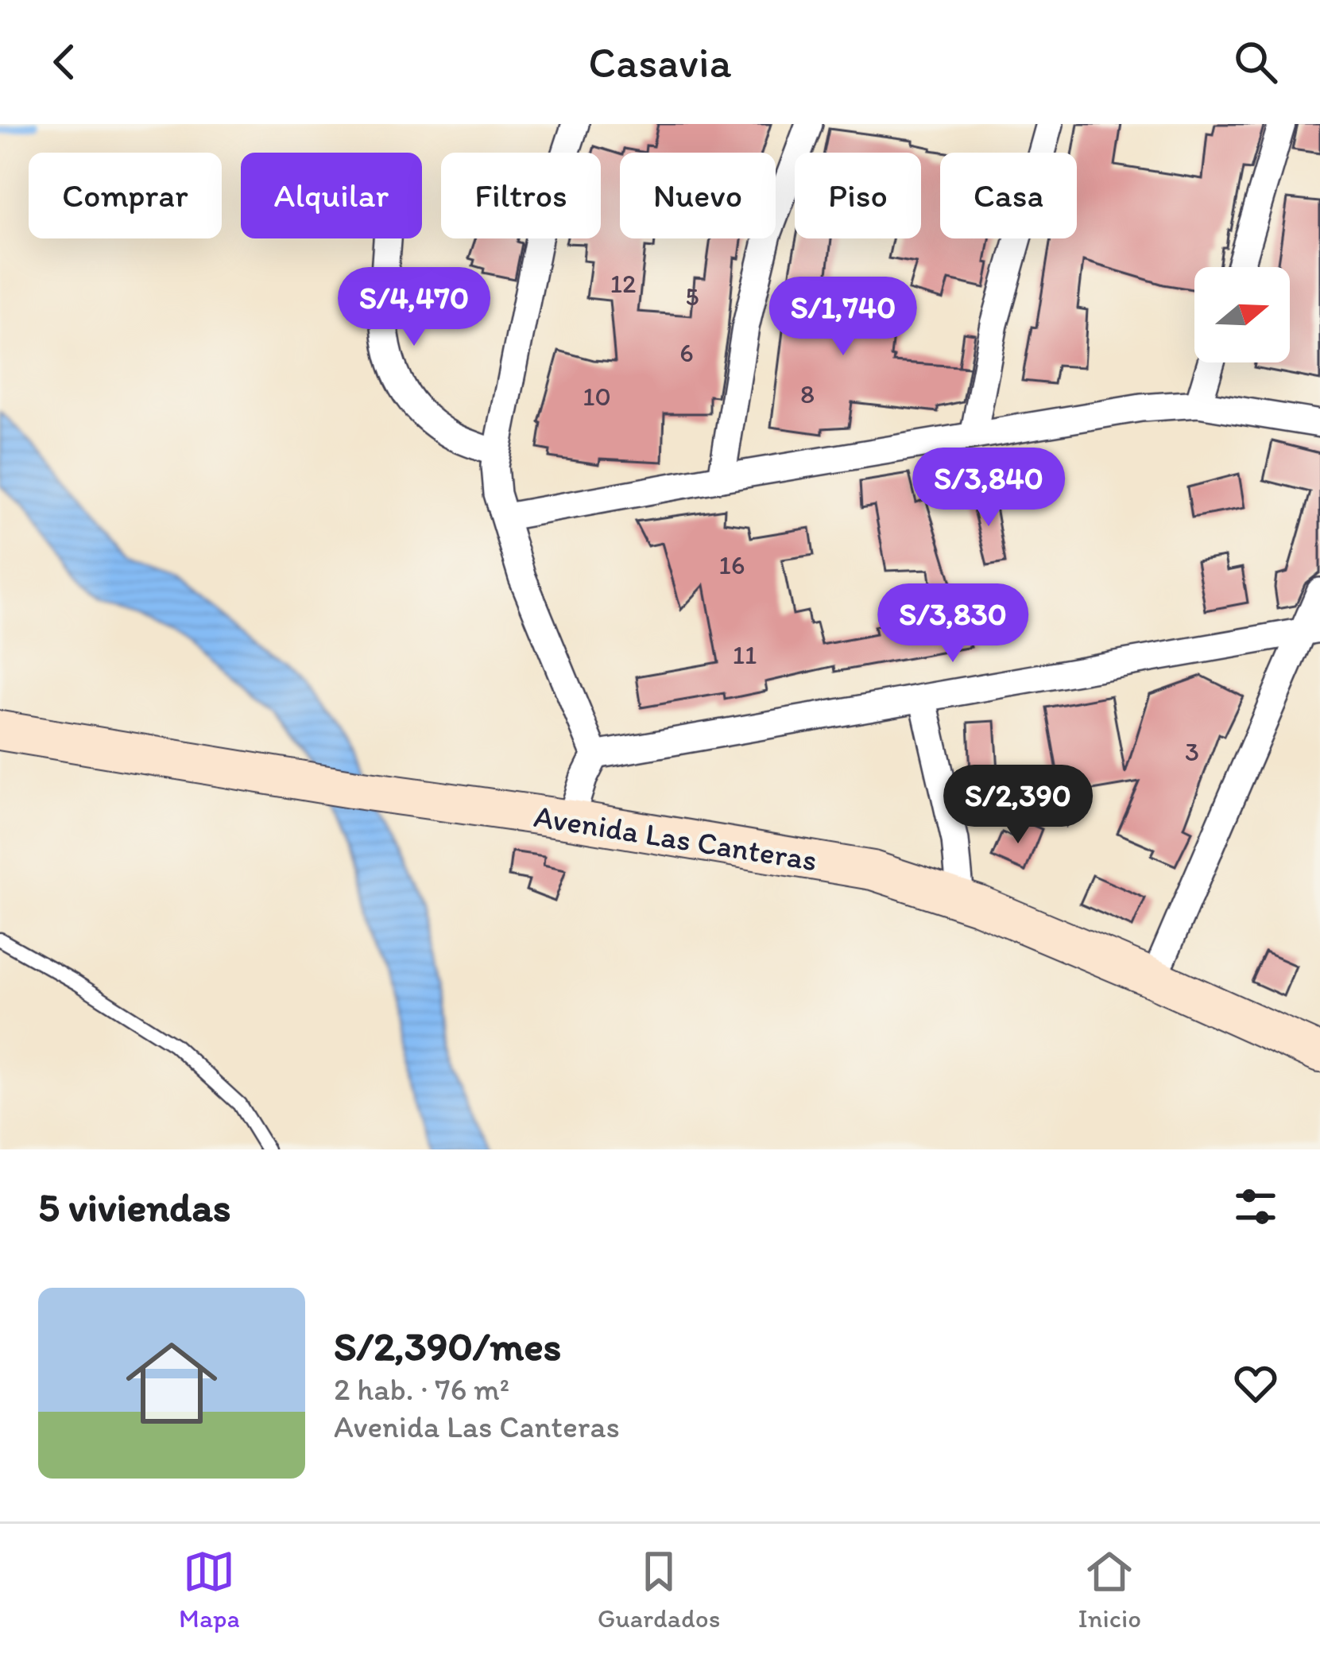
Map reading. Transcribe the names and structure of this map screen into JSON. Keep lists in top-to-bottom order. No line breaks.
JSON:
{"streets":{"street":["Avenida Las Canteras"]},"house_numbers":["12","5","6","8","10","16","11","3"],"north":"right","page":{"header":"Casavia","chip":["Comprar","Alquilar","Filtros","Nuevo","Piso","Casa"],"price":["S/4,470","S/1,740","S/3,840","S/3,830","S/2,390"],"heading":"5 viviendas","list":[{"name":"S/2,390/mes","note":"2 hab. · 76 m² · Avenida Las Canteras"}],"tabs":["Mapa","Guardados","Inicio"]}}
